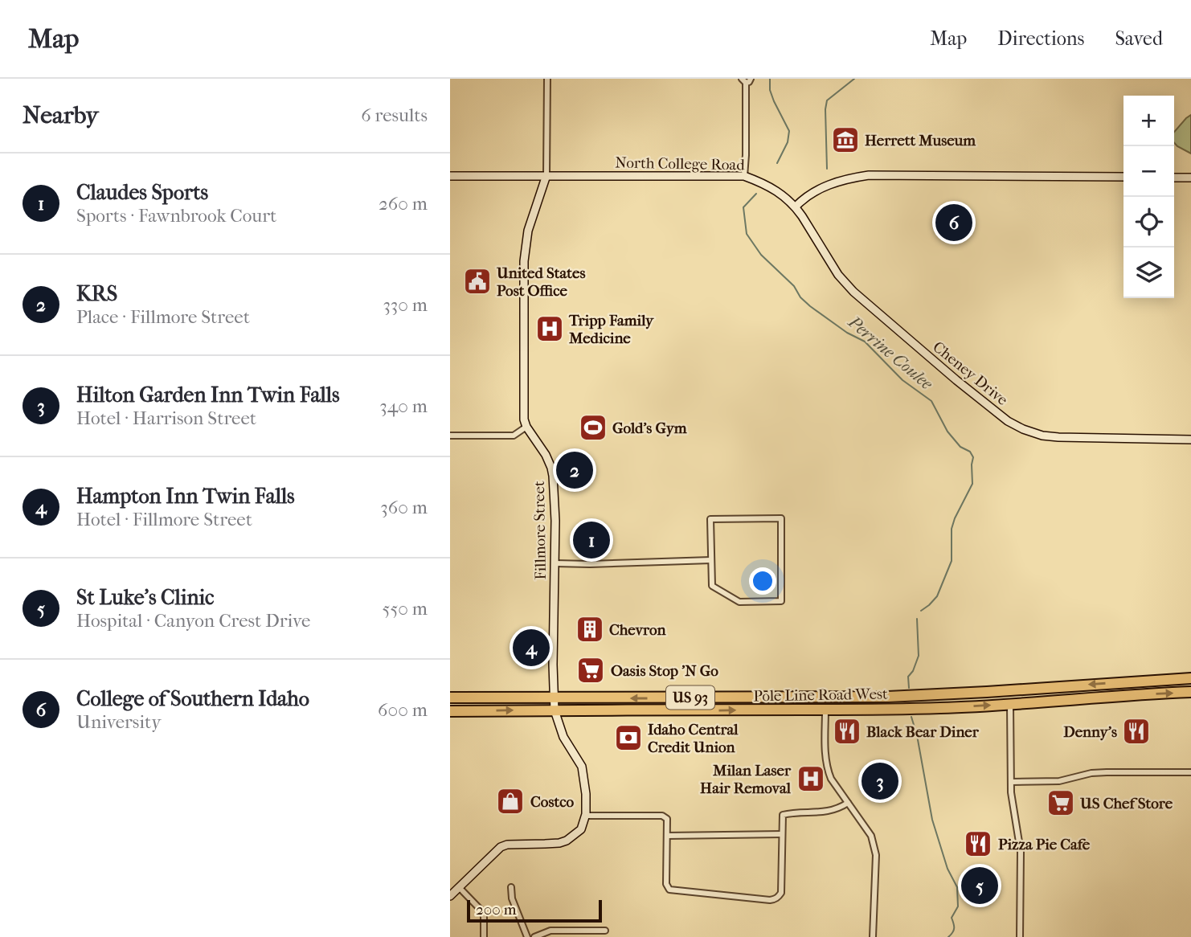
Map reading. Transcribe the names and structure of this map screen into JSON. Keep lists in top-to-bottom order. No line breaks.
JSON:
{"streets":{"highway":["Pole Line Road West","US 93"],"street":["North College Road","Cheney Drive","Fillmore Street"]},"crossings":[["North College Road","Cheney Drive"],["Fillmore Street","Pole Line Road West"]],"water":["Perrine Coulee"],"places":{"museum":["Herrett Museum"],"public building":["United States Post Office"],"hospital":["Tripp Family Medicine","Milan Laser Hair Removal"],"sports":["Gold's Gym"],"building":["Chevron"],"supermarket":["Oasis Stop 'N Go","US Chef Store"],"restaurant":["Black Bear Diner","Denny's","Pizza Pie Cafe"],"bank":["Idaho Central Credit Union"],"shop":["Costco"]},"scale_bar":"200 m","page":{"header":"Map","nav":["Map","Directions","Saved"],"heading":["Nearby","6 results"],"map_buttons":["+","−"],"list":[{"mark":"1","name":"Claudes Sports","note":"Sports · Fawnbrook Court","value":"260 m"},{"mark":"2","name":"KRS","note":"Place · Fillmore Street","value":"330 m"},{"mark":"3","name":"Hilton Garden Inn Twin Falls","note":"Hotel · Harrison Street","value":"340 m"},{"mark":"4","name":"Hampton Inn Twin Falls","note":"Hotel · Fillmore Street","value":"360 m"},{"mark":"5","name":"St Luke's Clinic","note":"Hospital · Canyon Crest Drive","value":"550 m"},{"mark":"6","name":"College of Southern Idaho","note":"University","value":"600 m"}],"pins":["6","2","1","4","3","5"],"scale":"200 m"}}
